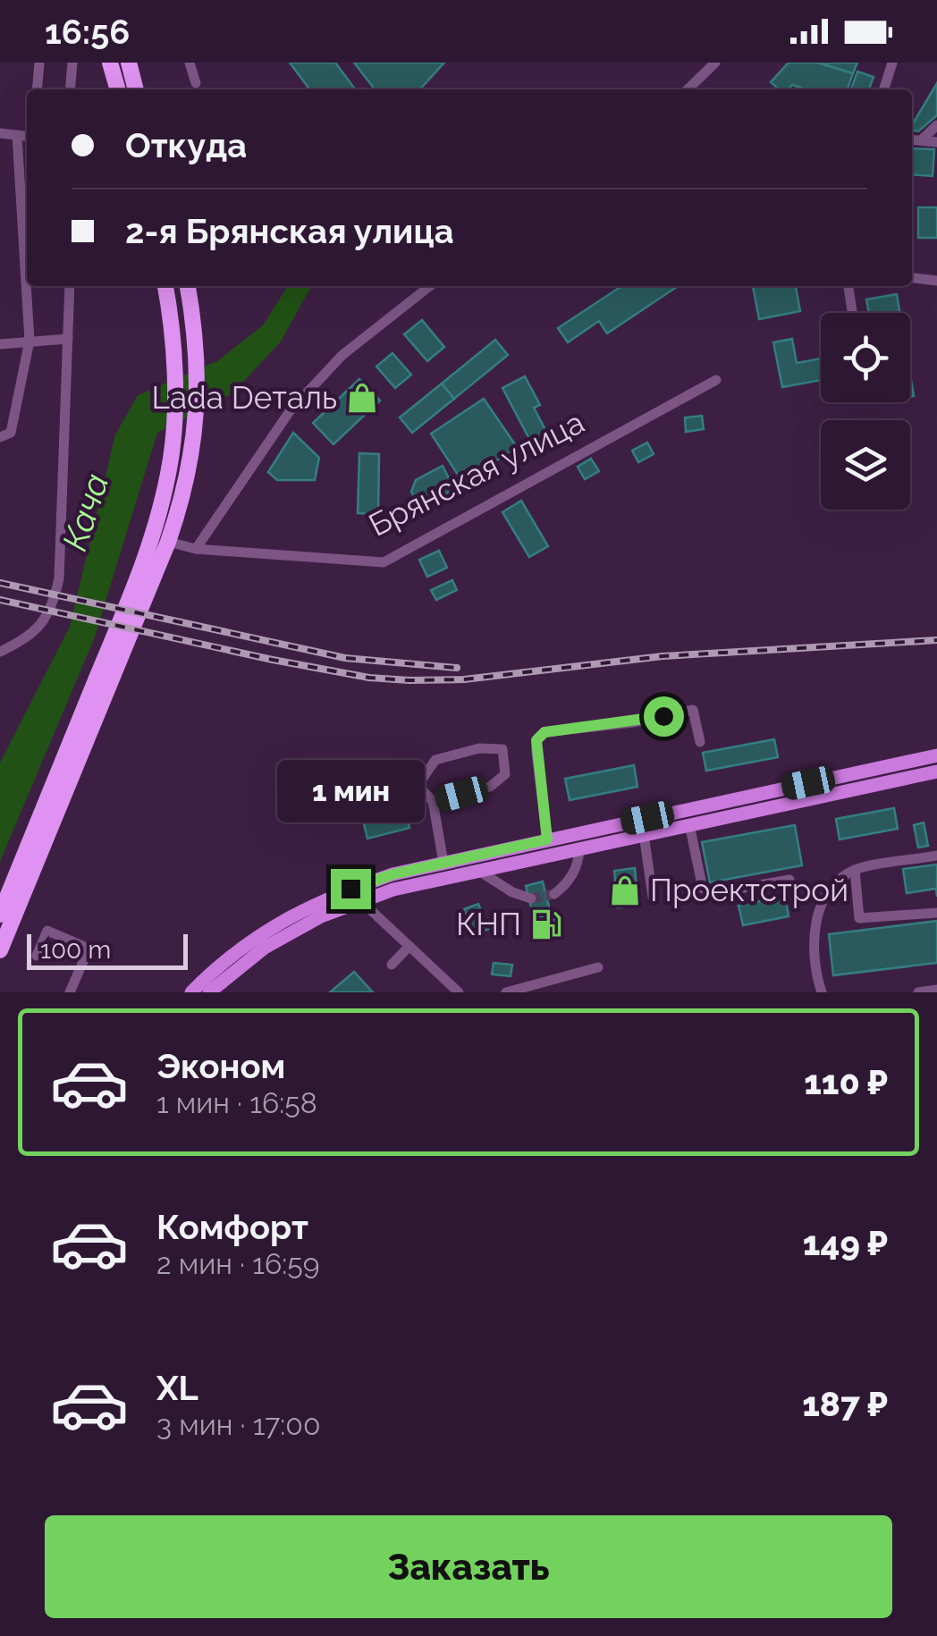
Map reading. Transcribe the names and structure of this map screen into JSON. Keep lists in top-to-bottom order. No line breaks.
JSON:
{"streets":{"street":["Брянская улица"]},"water":["Кача"],"places":{"shop":["Lada Dеталь","Проектстрой"],"fuel station":["КНП"]},"scale_bar":"100 m","page":{"status":"16:56","banner":["Откуда","2-я Брянская улица"],"bubble":"1 мин","scale":"100 m","list":[{"name":"Эконом","note":"1 мин · 16:58","value":"110 ₽"},{"name":"Комфорт","note":"2 мин · 16:59","value":"149 ₽"},{"name":"XL","note":"3 мин · 17:00","value":"187 ₽"}],"buttons":"Заказать"}}
